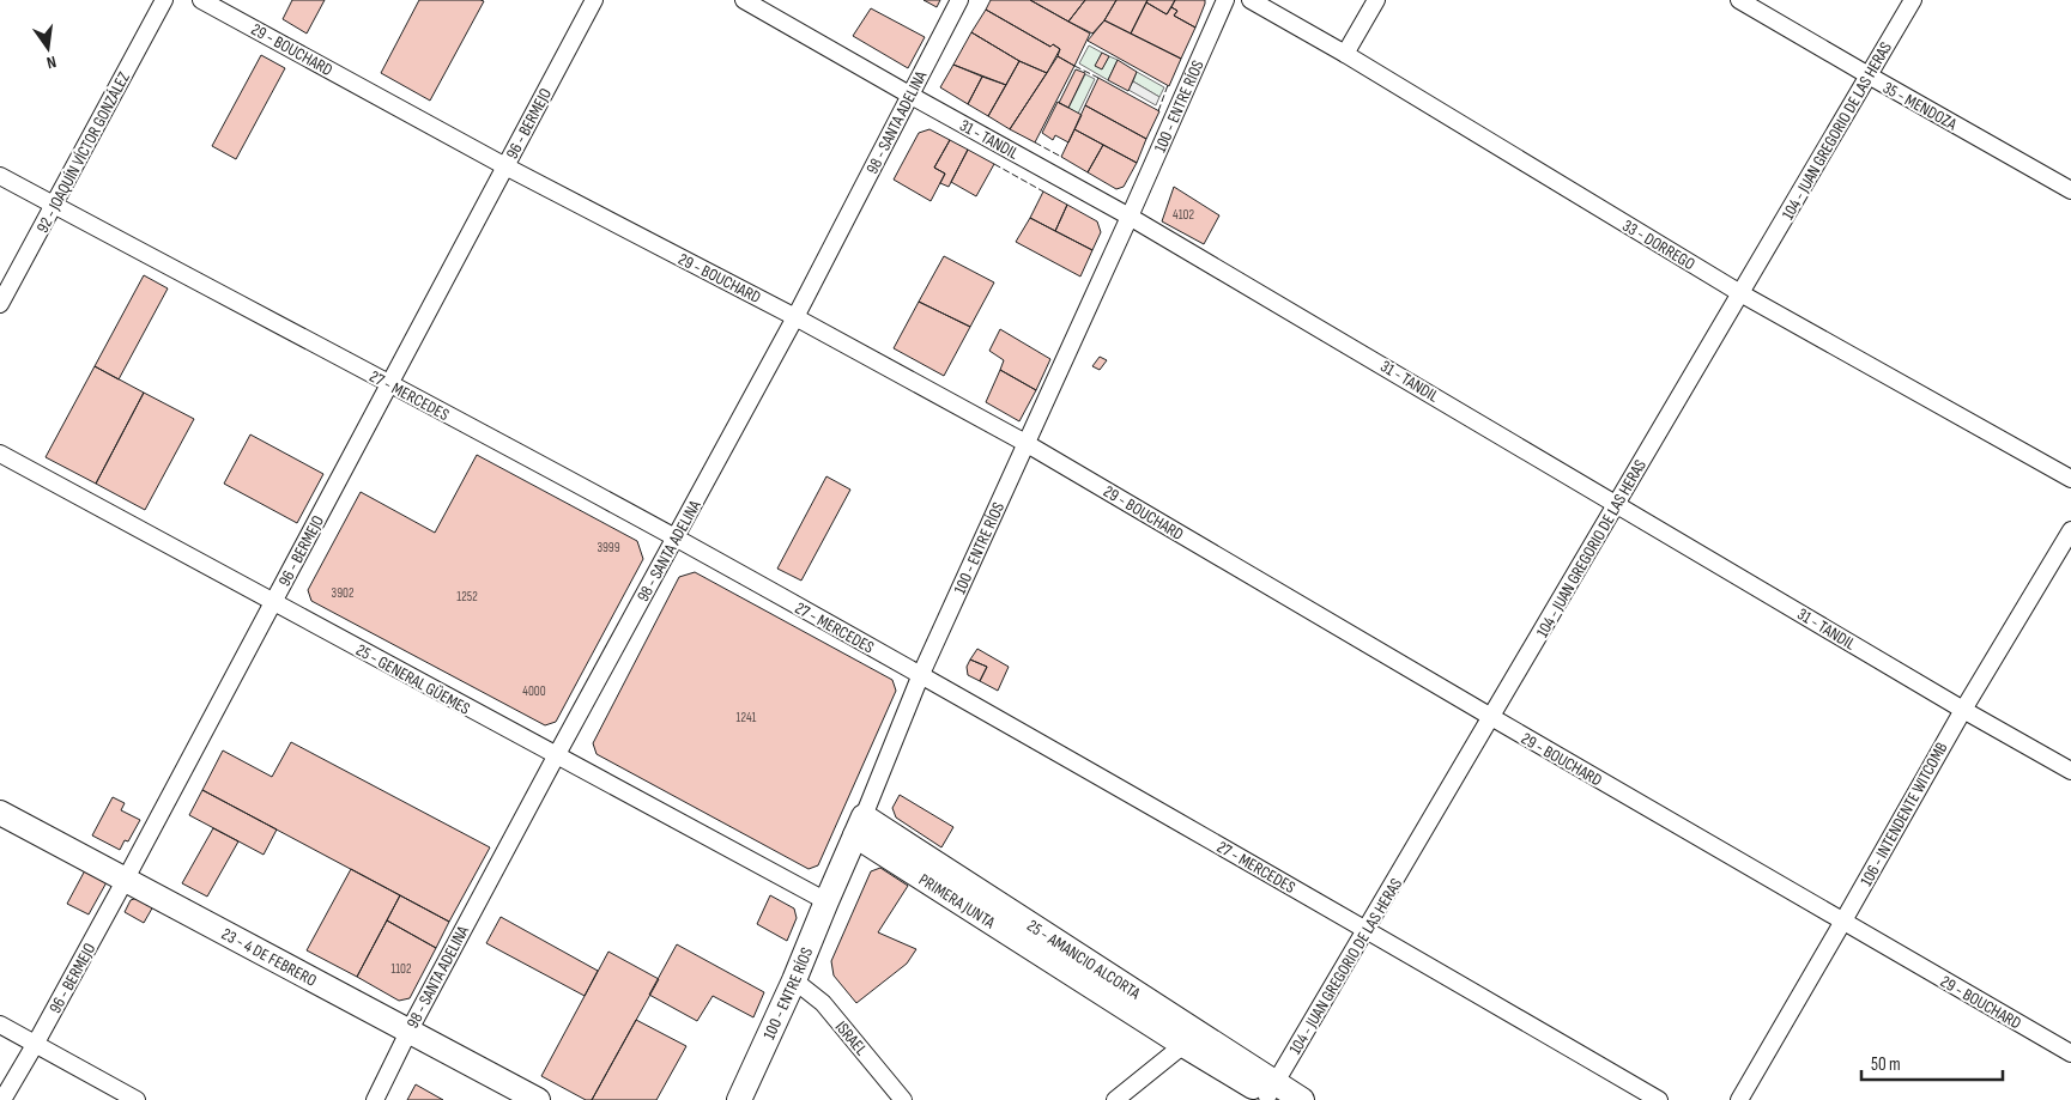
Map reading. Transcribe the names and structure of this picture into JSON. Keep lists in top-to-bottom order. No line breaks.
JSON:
{"streets":{"main road":["100 - ENTRE RÍOS","PRIMERA JUNTA","23 - 4 DE FEBRERO"],"street":["29 - BOUCHARD","35 - MENDOZA","98 - SANTA ADELINA","96 - BERMEJO","104 - JUAN GREGORIO DE LAS HERAS","31 - TANDIL","92 - JOAQUÍN VÍCTOR GONZÁLEZ","33 - DORREGO","27 - MERCEDES","25 - GENERAL GÜEMES","106 - INTENDENTE WITCOMB","ISRAEL"]},"crossings":[["29 - BOUCHARD","100 - ENTRE RÍOS"],["29 - BOUCHARD","98 - SANTA ADELINA"],["29 - BOUCHARD","96 - BERMEJO"],["29 - BOUCHARD","104 - JUAN GREGORIO DE LAS HERAS"],["29 - BOUCHARD","106 - INTENDENTE WITCOMB"],["35 - MENDOZA","104 - JUAN GREGORIO DE LAS HERAS"],["100 - ENTRE RÍOS","31 - TANDIL"],["100 - ENTRE RÍOS","27 - MERCEDES"],["100 - ENTRE RÍOS","25 - GENERAL GÜEMES"],["100 - ENTRE RÍOS","PRIMERA JUNTA"],["100 - ENTRE RÍOS","ISRAEL"],["98 - SANTA ADELINA","31 - TANDIL"],["98 - SANTA ADELINA","27 - MERCEDES"],["98 - SANTA ADELINA","25 - GENERAL GÜEMES"],["98 - SANTA ADELINA","23 - 4 DE FEBRERO"],["96 - BERMEJO","27 - MERCEDES"],["96 - BERMEJO","25 - GENERAL GÜEMES"],["96 - BERMEJO","23 - 4 DE FEBRERO"],["104 - JUAN GREGORIO DE LAS HERAS","31 - TANDIL"],["104 - JUAN GREGORIO DE LAS HERAS","33 - DORREGO"],["104 - JUAN GREGORIO DE LAS HERAS","27 - MERCEDES"],["104 - JUAN GREGORIO DE LAS HERAS","PRIMERA JUNTA"],["31 - TANDIL","106 - INTENDENTE WITCOMB"],["92 - JOAQUÍN VÍCTOR GONZÁLEZ","27 - MERCEDES"]],"house_numbers":["4102","3999","3902","1252","4000","1241","1102"],"scale_bar":"50 m","north":"bottom"}
